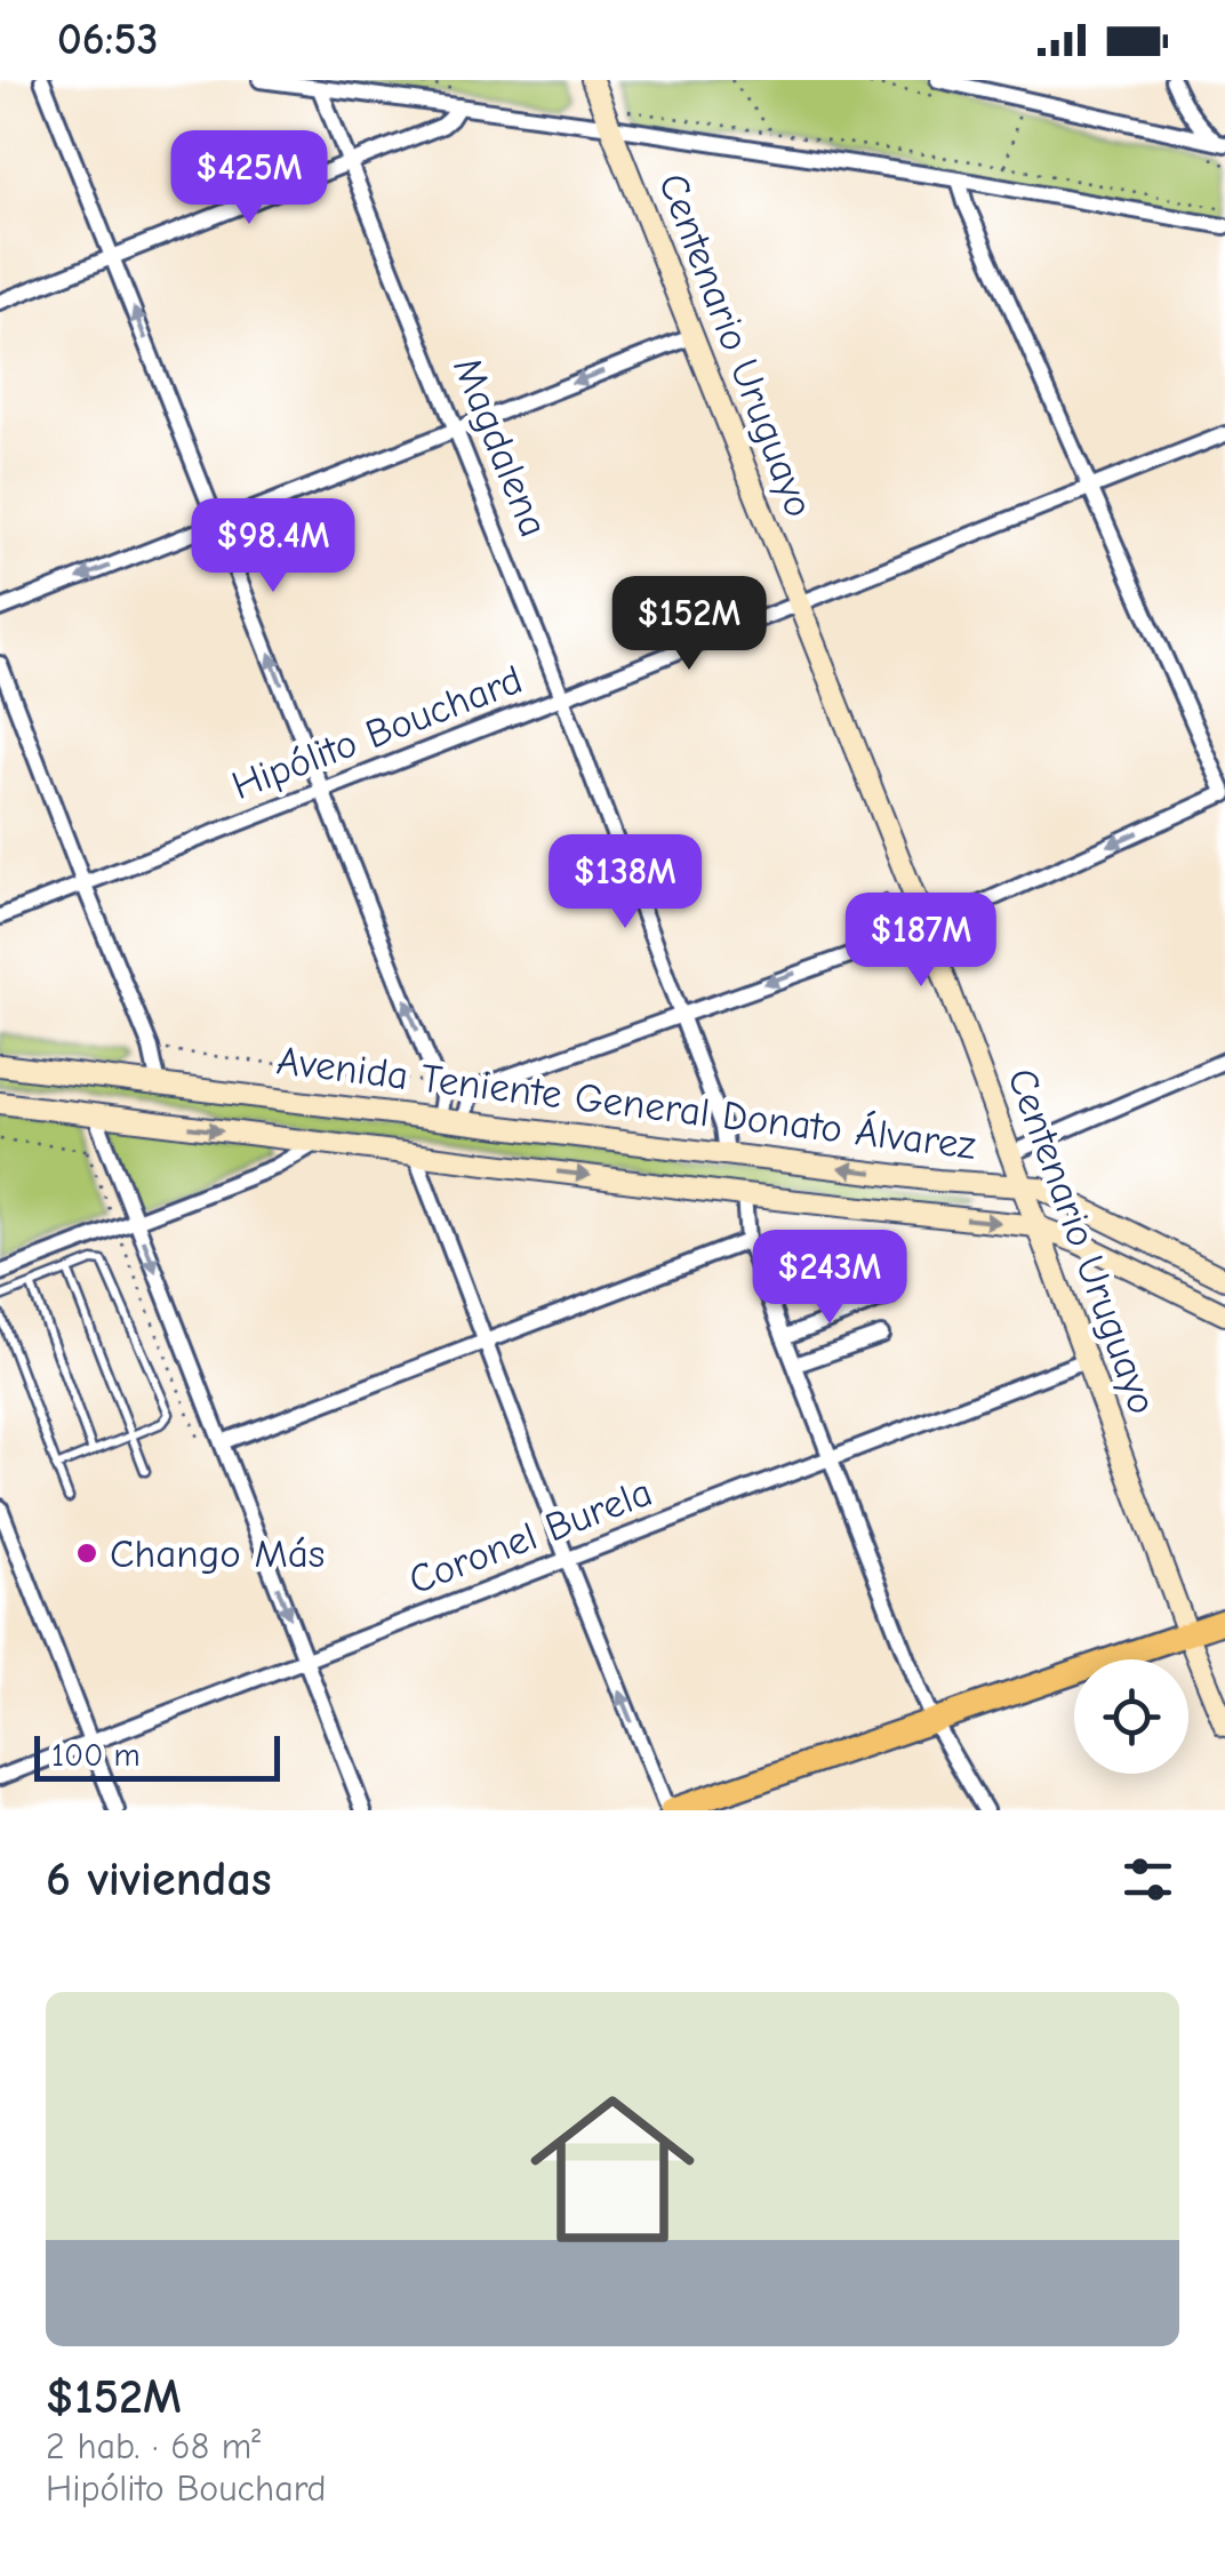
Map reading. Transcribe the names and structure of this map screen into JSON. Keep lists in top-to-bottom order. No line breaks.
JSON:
{"streets":{"main road":["Centenario Uruguayo","Avenida Teniente General Donato Álvarez"],"street":["Magdalena","Hipólito Bouchard","Coronel Burela"]},"crossings":[["Centenario Uruguayo","Hipólito Bouchard"],["Centenario Uruguayo","Avenida Teniente General Donato Álvarez"],["Centenario Uruguayo","Coronel Burela"],["Magdalena","Hipólito Bouchard"],["Magdalena","Avenida Teniente General Donato Álvarez"]],"places":["Chango Más"],"scale_bar":"100 m","page":{"status":"06:53","price":["$425M","$98.4M","$152M","$138M","$187M","$243M"],"scale":"100 m","heading":"6 viviendas","list":[{"name":"$152M","note":"2 hab. · 68 m² · Hipólito Bouchard"}]}}
